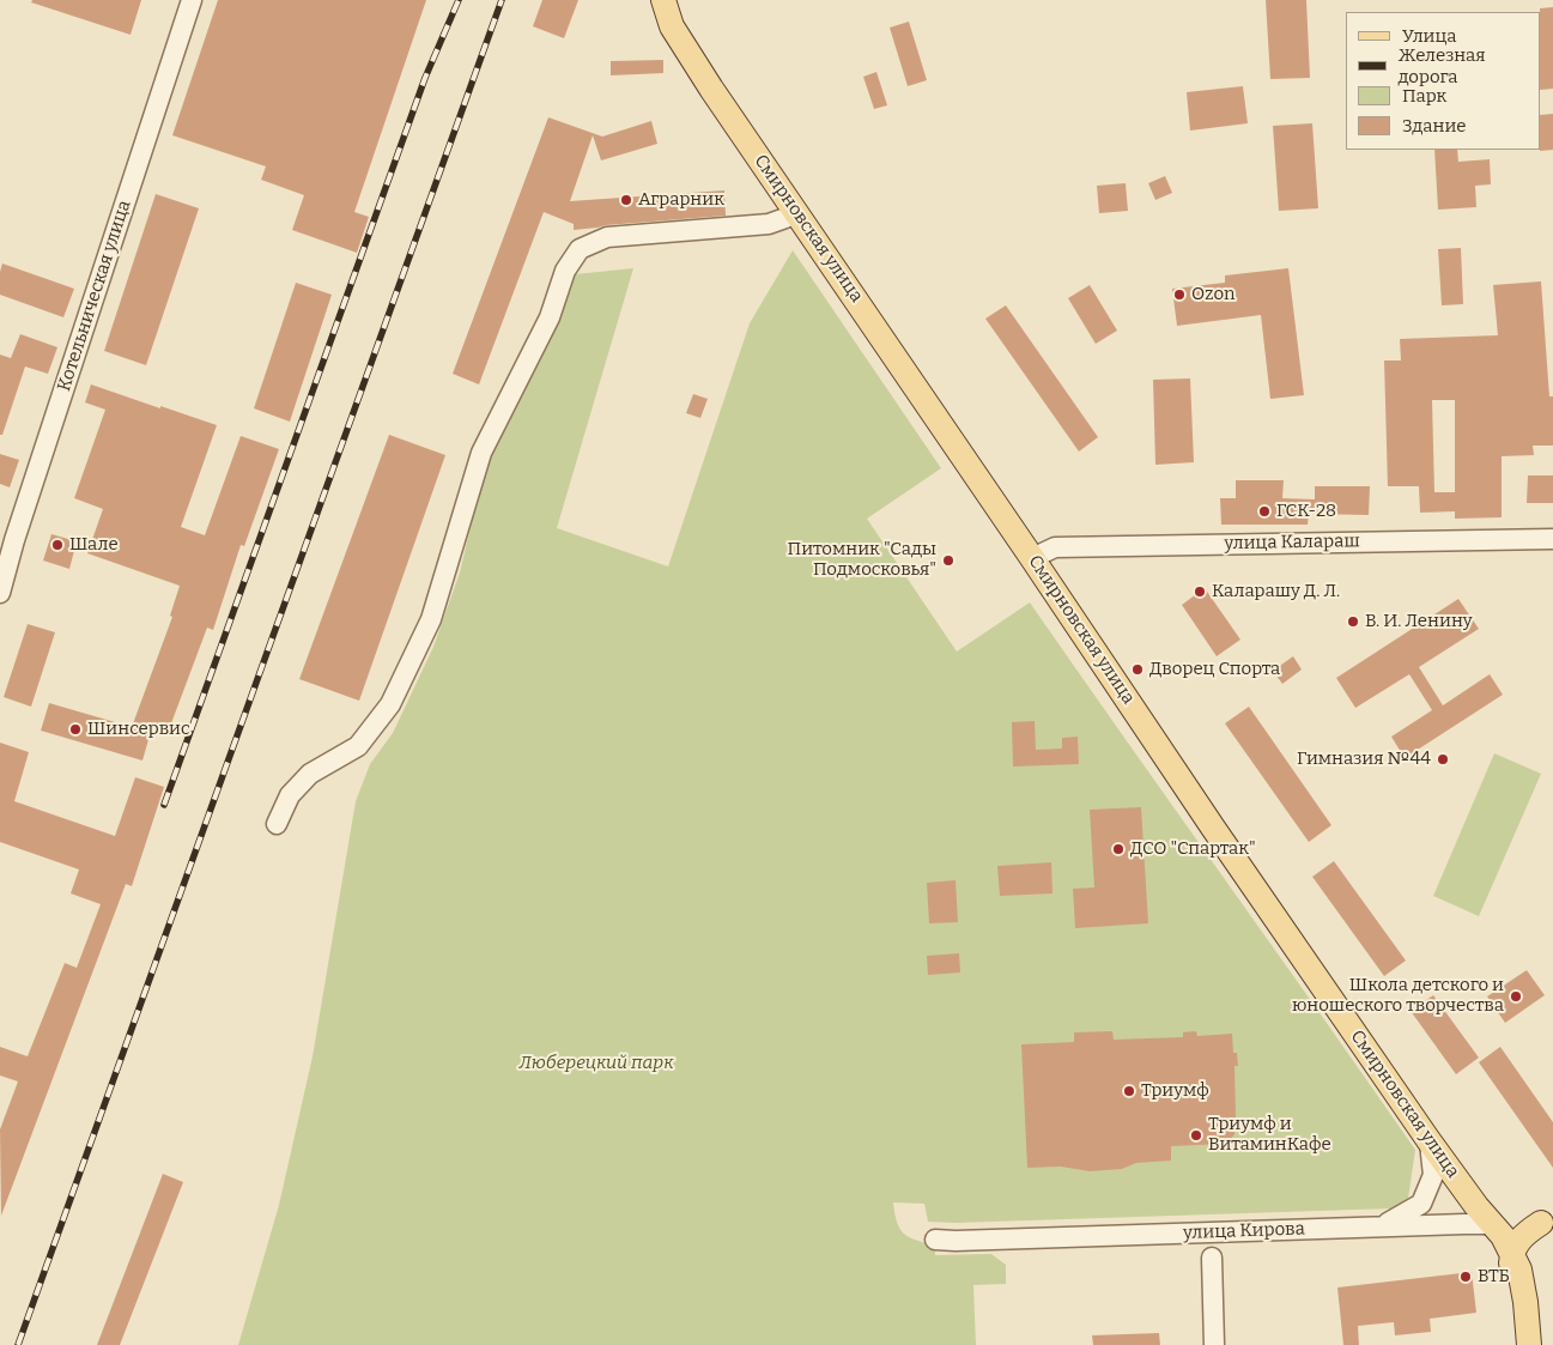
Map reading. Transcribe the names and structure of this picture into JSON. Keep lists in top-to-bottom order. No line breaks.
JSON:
{"streets":{"main road":["Смирновская улица","улица Кирова"],"street":["Котельническая улица","улица Калараш"]},"crossings":[["Смирновская улица","улица Калараш"],["Смирновская улица","улица Кирова"]],"parks":["Люберецкий парк"],"places":["Аграрник","Ozon","ГСК-28","Шале","Питомник \"Сады Подмосковья\"","Каларашу Д. Л.","В. И. Ленину","Дворец Спорта","Шинсервис","Гимназия №44","ДСО \"Спартак\"","Школа детского и юношеского творчества","Триумф","Триумф и ВитаминКафе","ВТБ"],"legend":["Улица","Железная дорога","Парк","Здание"]}
